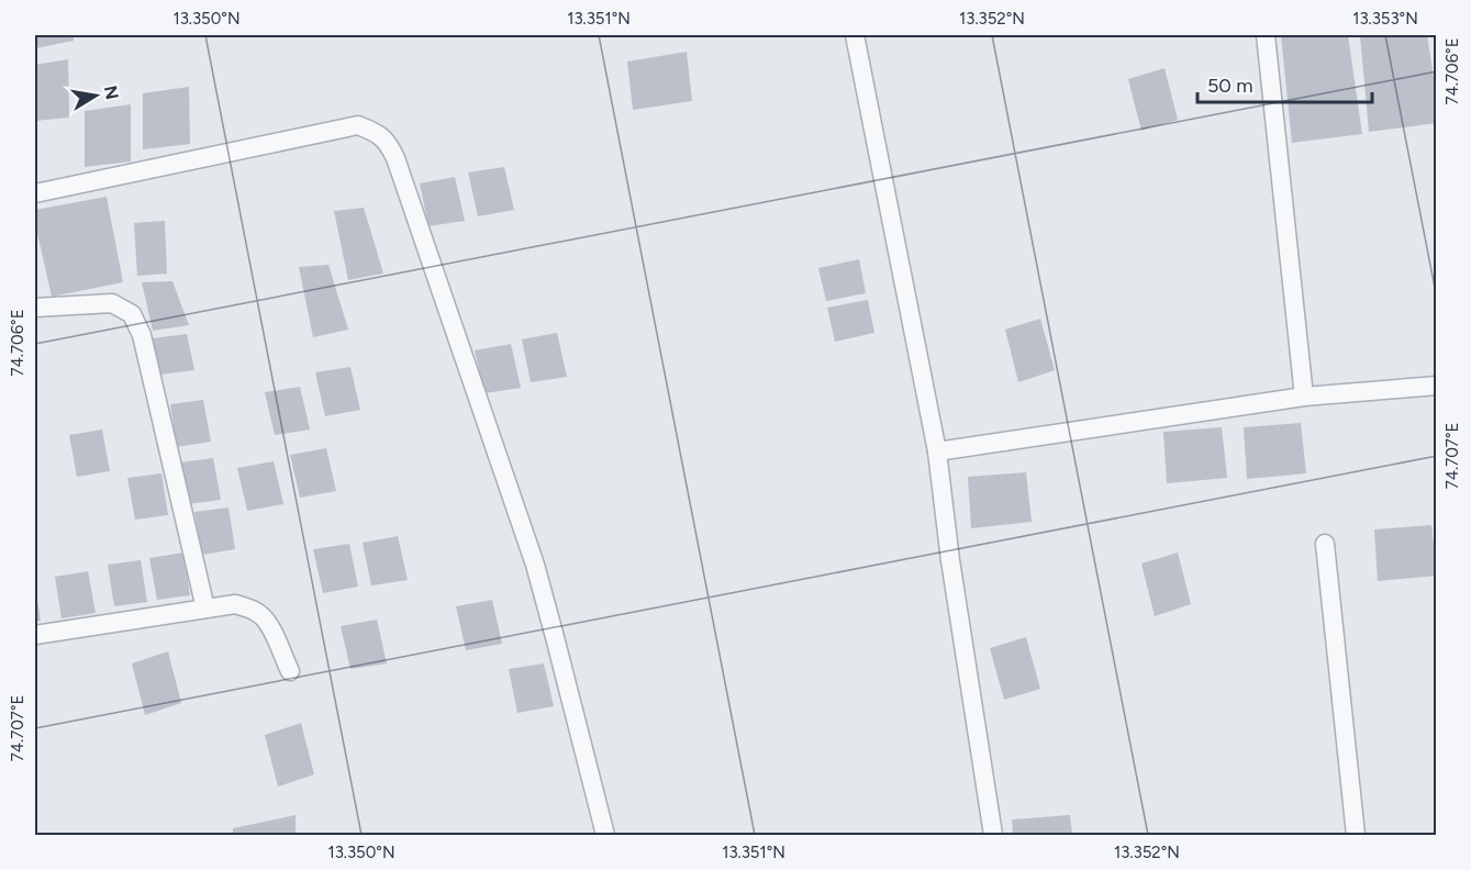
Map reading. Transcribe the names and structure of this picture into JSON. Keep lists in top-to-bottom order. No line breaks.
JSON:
{"scale_bar":"50 m","north":"right","coordinates":["13.350°N","13.351°N","13.352°N","13.353°N","74.706°E","74.707°E"]}
